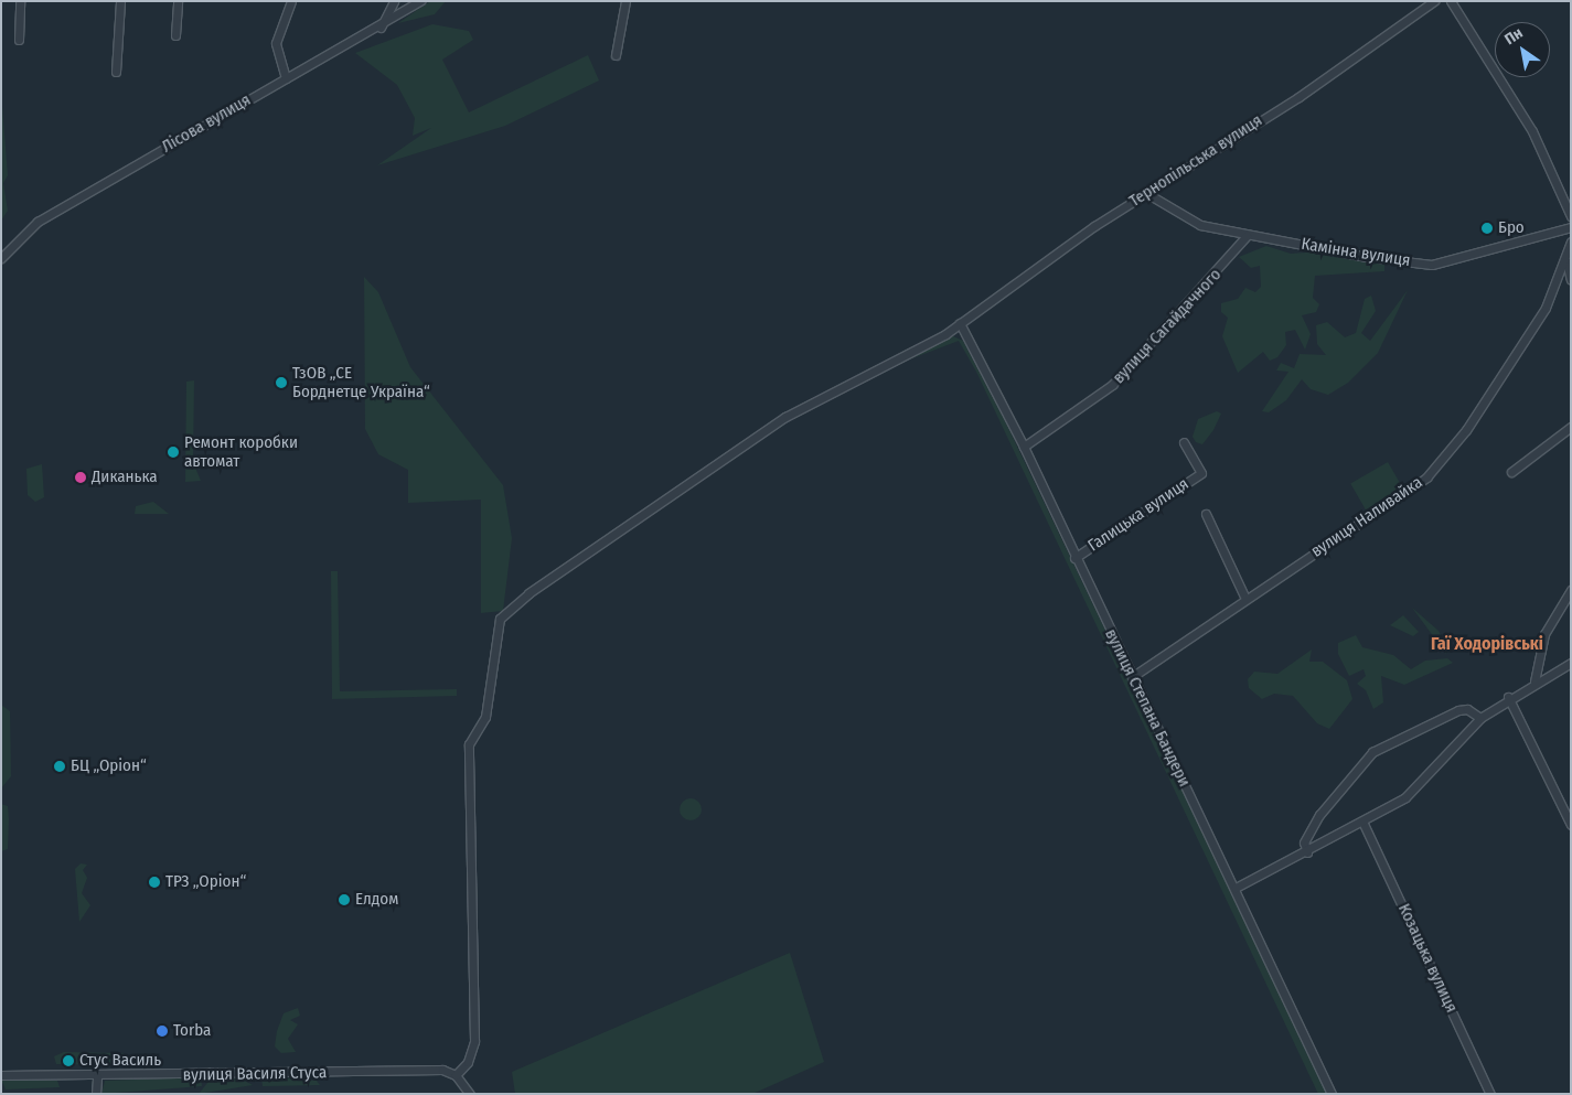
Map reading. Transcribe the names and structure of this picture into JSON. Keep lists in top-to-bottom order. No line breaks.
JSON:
{"streets":{"street":["Лісова вулиця","Тернопільська вулиця","Камінна вулиця","вулиця Сагайдачного","Галицька вулиця","вулиця Наливайка","вулиця Степана Бандери","Козацька вулиця","вулиця Василя Стуса"]},"crossings":[["Тернопільська вулиця","Камінна вулиця"],["Тернопільська вулиця","вулиця Степана Бандери"],["Тернопільська вулиця","вулиця Василя Стуса"],["Камінна вулиця","вулиця Сагайдачного"],["вулиця Сагайдачного","вулиця Степана Бандери"],["Галицька вулиця","вулиця Степана Бандери"],["вулиця Наливайка","вулиця Степана Бандери"]],"districts":["Гаї Ходорівські"],"places":["Бро","ТзОВ „СЕ Борднетце Україна“","Ремонт коробки автомат","Диканька","БЦ „Оріон“","ТРЗ „Оріон“","Елдом","Torba","Стус Василь"],"north":"top left"}
